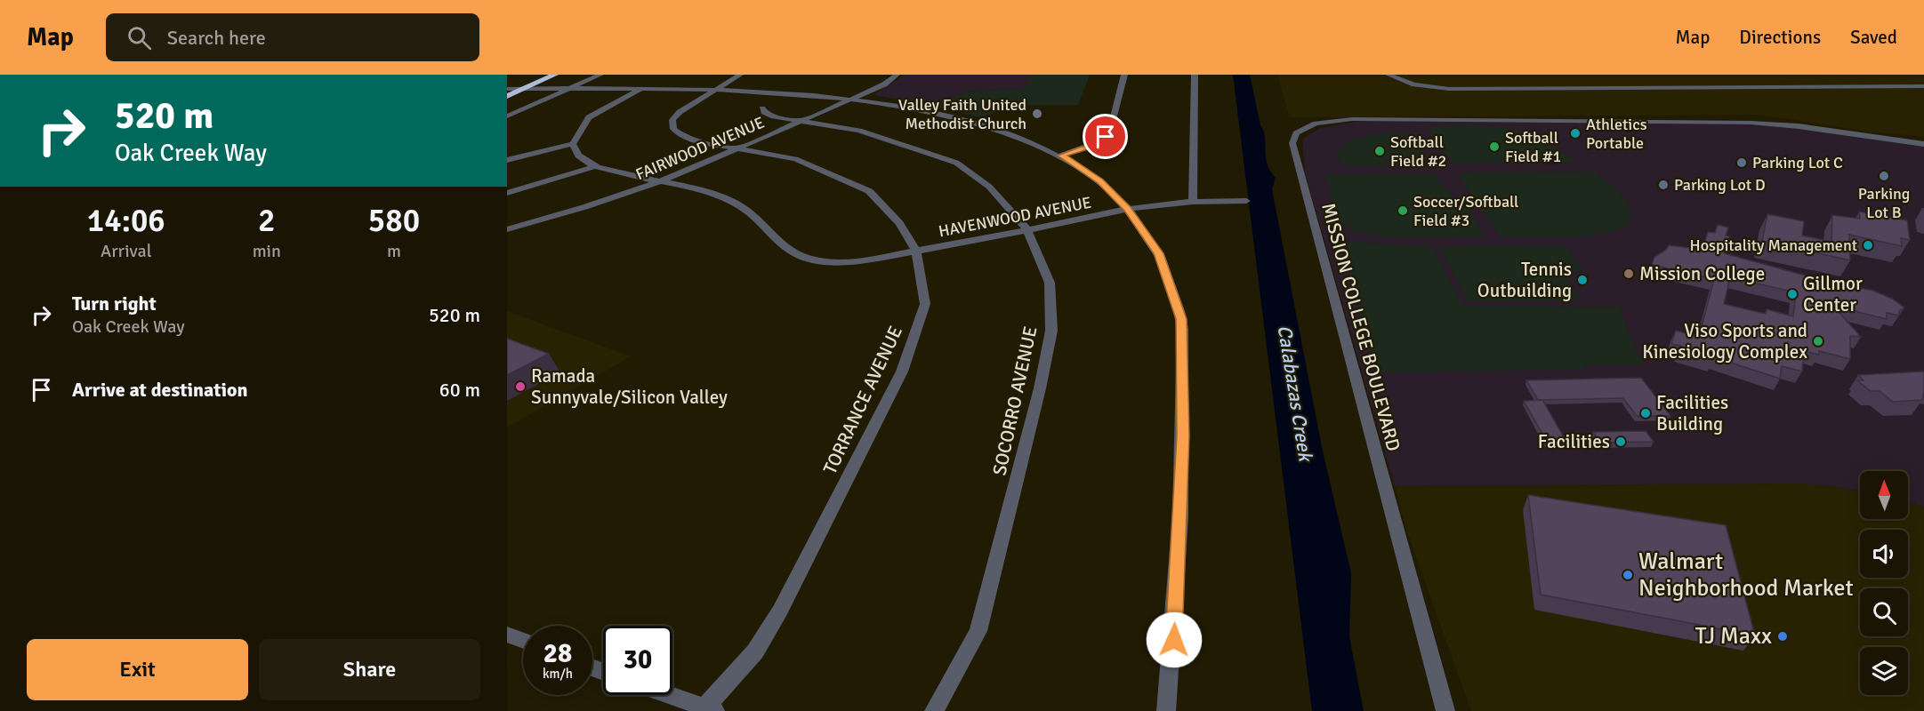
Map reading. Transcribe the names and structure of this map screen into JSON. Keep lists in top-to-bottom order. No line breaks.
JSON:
{"streets":{"street":["FAIRWOOD AVENUE","HAVENWOOD AVENUE","MISSION COLLEGE BOULEVARD","TORRANCE AVENUE","SOCORRO AVENUE"]},"crossings":[["FAIRWOOD AVENUE","HAVENWOOD AVENUE"],["FAIRWOOD AVENUE","TORRANCE AVENUE"],["FAIRWOOD AVENUE","SOCORRO AVENUE"],["HAVENWOOD AVENUE","TORRANCE AVENUE"],["HAVENWOOD AVENUE","SOCORRO AVENUE"]],"water":["Calabazas Creek"],"places":["Valley Faith United Methodist Church","Athletics Portable","Softball Field #1","Softball Field #2","Parking Lot C","Parking Lot B","Parking Lot D","Soccer/Softball Field #3","Hospitality Management","Mission College","Tennis Outbuilding","Gillmor Center","Viso Sports and Kinesiology Complex","Ramada Sunnyvale/Silicon Valley","Facilities Building","Facilities","Walmart Neighborhood Market","TJ Maxx"],"north":"top","page":{"header":"Map","search":"Search here","nav":["Map","Directions","Saved"],"turn":["520 m","Oak Creek Way"],"eta":["14:06","Arrival","2","min","580","m"],"list":[{"name":"Turn right","note":"Oak Creek Way","value":"520 m"},{"name":"Arrive at destination","value":"60 m"}],"speed":"28 km/h","limit":"30","buttons":["Exit","Share"]}}
